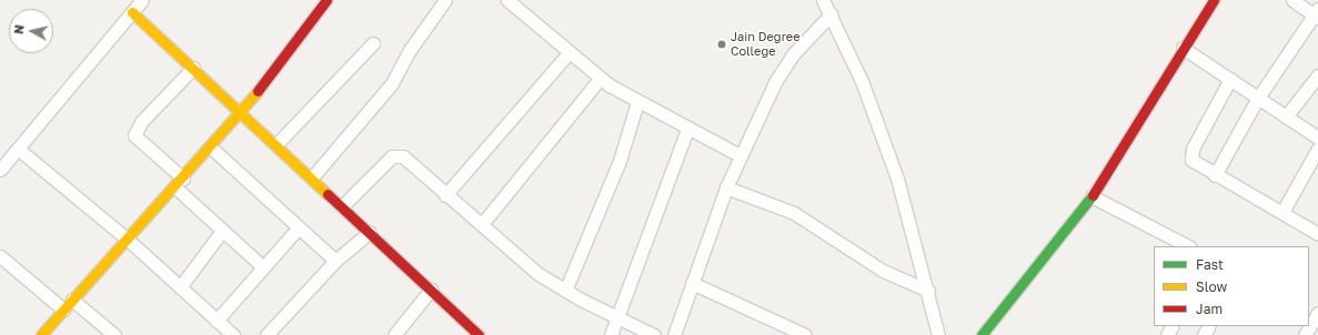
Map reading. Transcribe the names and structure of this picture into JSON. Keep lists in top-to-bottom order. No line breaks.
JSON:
{"places":["Jain Degree College"],"legend":["Fast","Slow","Jam"],"north":"left"}
